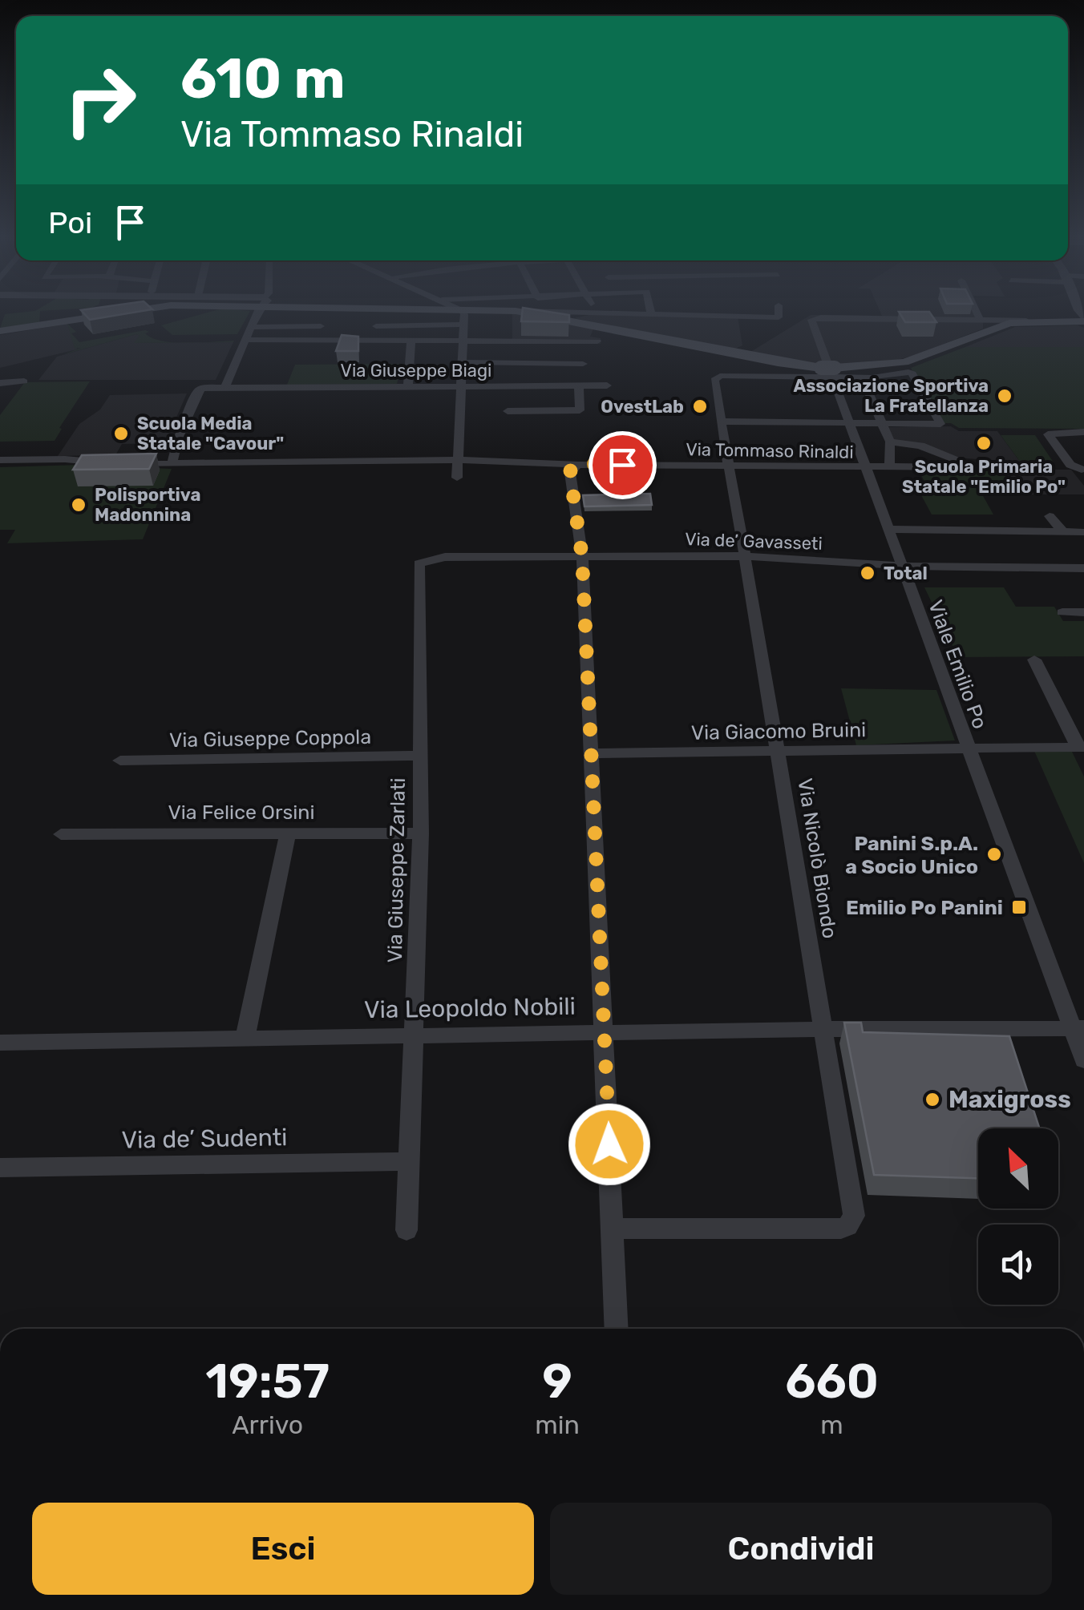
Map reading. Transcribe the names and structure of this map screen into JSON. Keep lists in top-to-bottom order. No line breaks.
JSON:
{"streets":{"street":["Via Giuseppe Biagi","Via Tommaso Rinaldi","Via de’ Gavasseti","Viale Emilio Po","Via Giacomo Bruini","Via Giuseppe Coppola","Via Felice Orsini","Via Nicolò Biondo","Via Giuseppe Zarlati","Via Leopoldo Nobili","Via de’ Sudenti"]},"crossings":[["Via Tommaso Rinaldi","Viale Emilio Po"],["Via Tommaso Rinaldi","Via Nicolò Biondo"],["Via de’ Gavasseti","Viale Emilio Po"],["Via de’ Gavasseti","Via Nicolò Biondo"],["Via de’ Gavasseti","Via Giuseppe Zarlati"],["Viale Emilio Po","Via Giacomo Bruini"],["Viale Emilio Po","Via Nicolò Biondo"],["Viale Emilio Po","Via Leopoldo Nobili"],["Via Giacomo Bruini","Via Nicolò Biondo"],["Via Giuseppe Coppola","Via Giuseppe Zarlati"],["Via Felice Orsini","Via Giuseppe Zarlati"],["Via Nicolò Biondo","Via Leopoldo Nobili"],["Via Giuseppe Zarlati","Via Leopoldo Nobili"],["Via Giuseppe Zarlati","Via de’ Sudenti"]],"places":{"other":["Associazione Sportiva La Fratellanza","OvestLab","Scuola Media Statale \"Cavour\"","Scuola Primaria Statale \"Emilio Po\"","Polisportiva Madonnina","Total","Panini S.p.A. a Socio Unico","Maxigross"],"transit":["Emilio Po Panini"]},"north":"top left","page":{"turn":["610 m","Via Tommaso Rinaldi"],"then":"Poi","eta":["19:57","Arrivo","9","min","660","m"],"buttons":["Esci","Condividi"]}}
